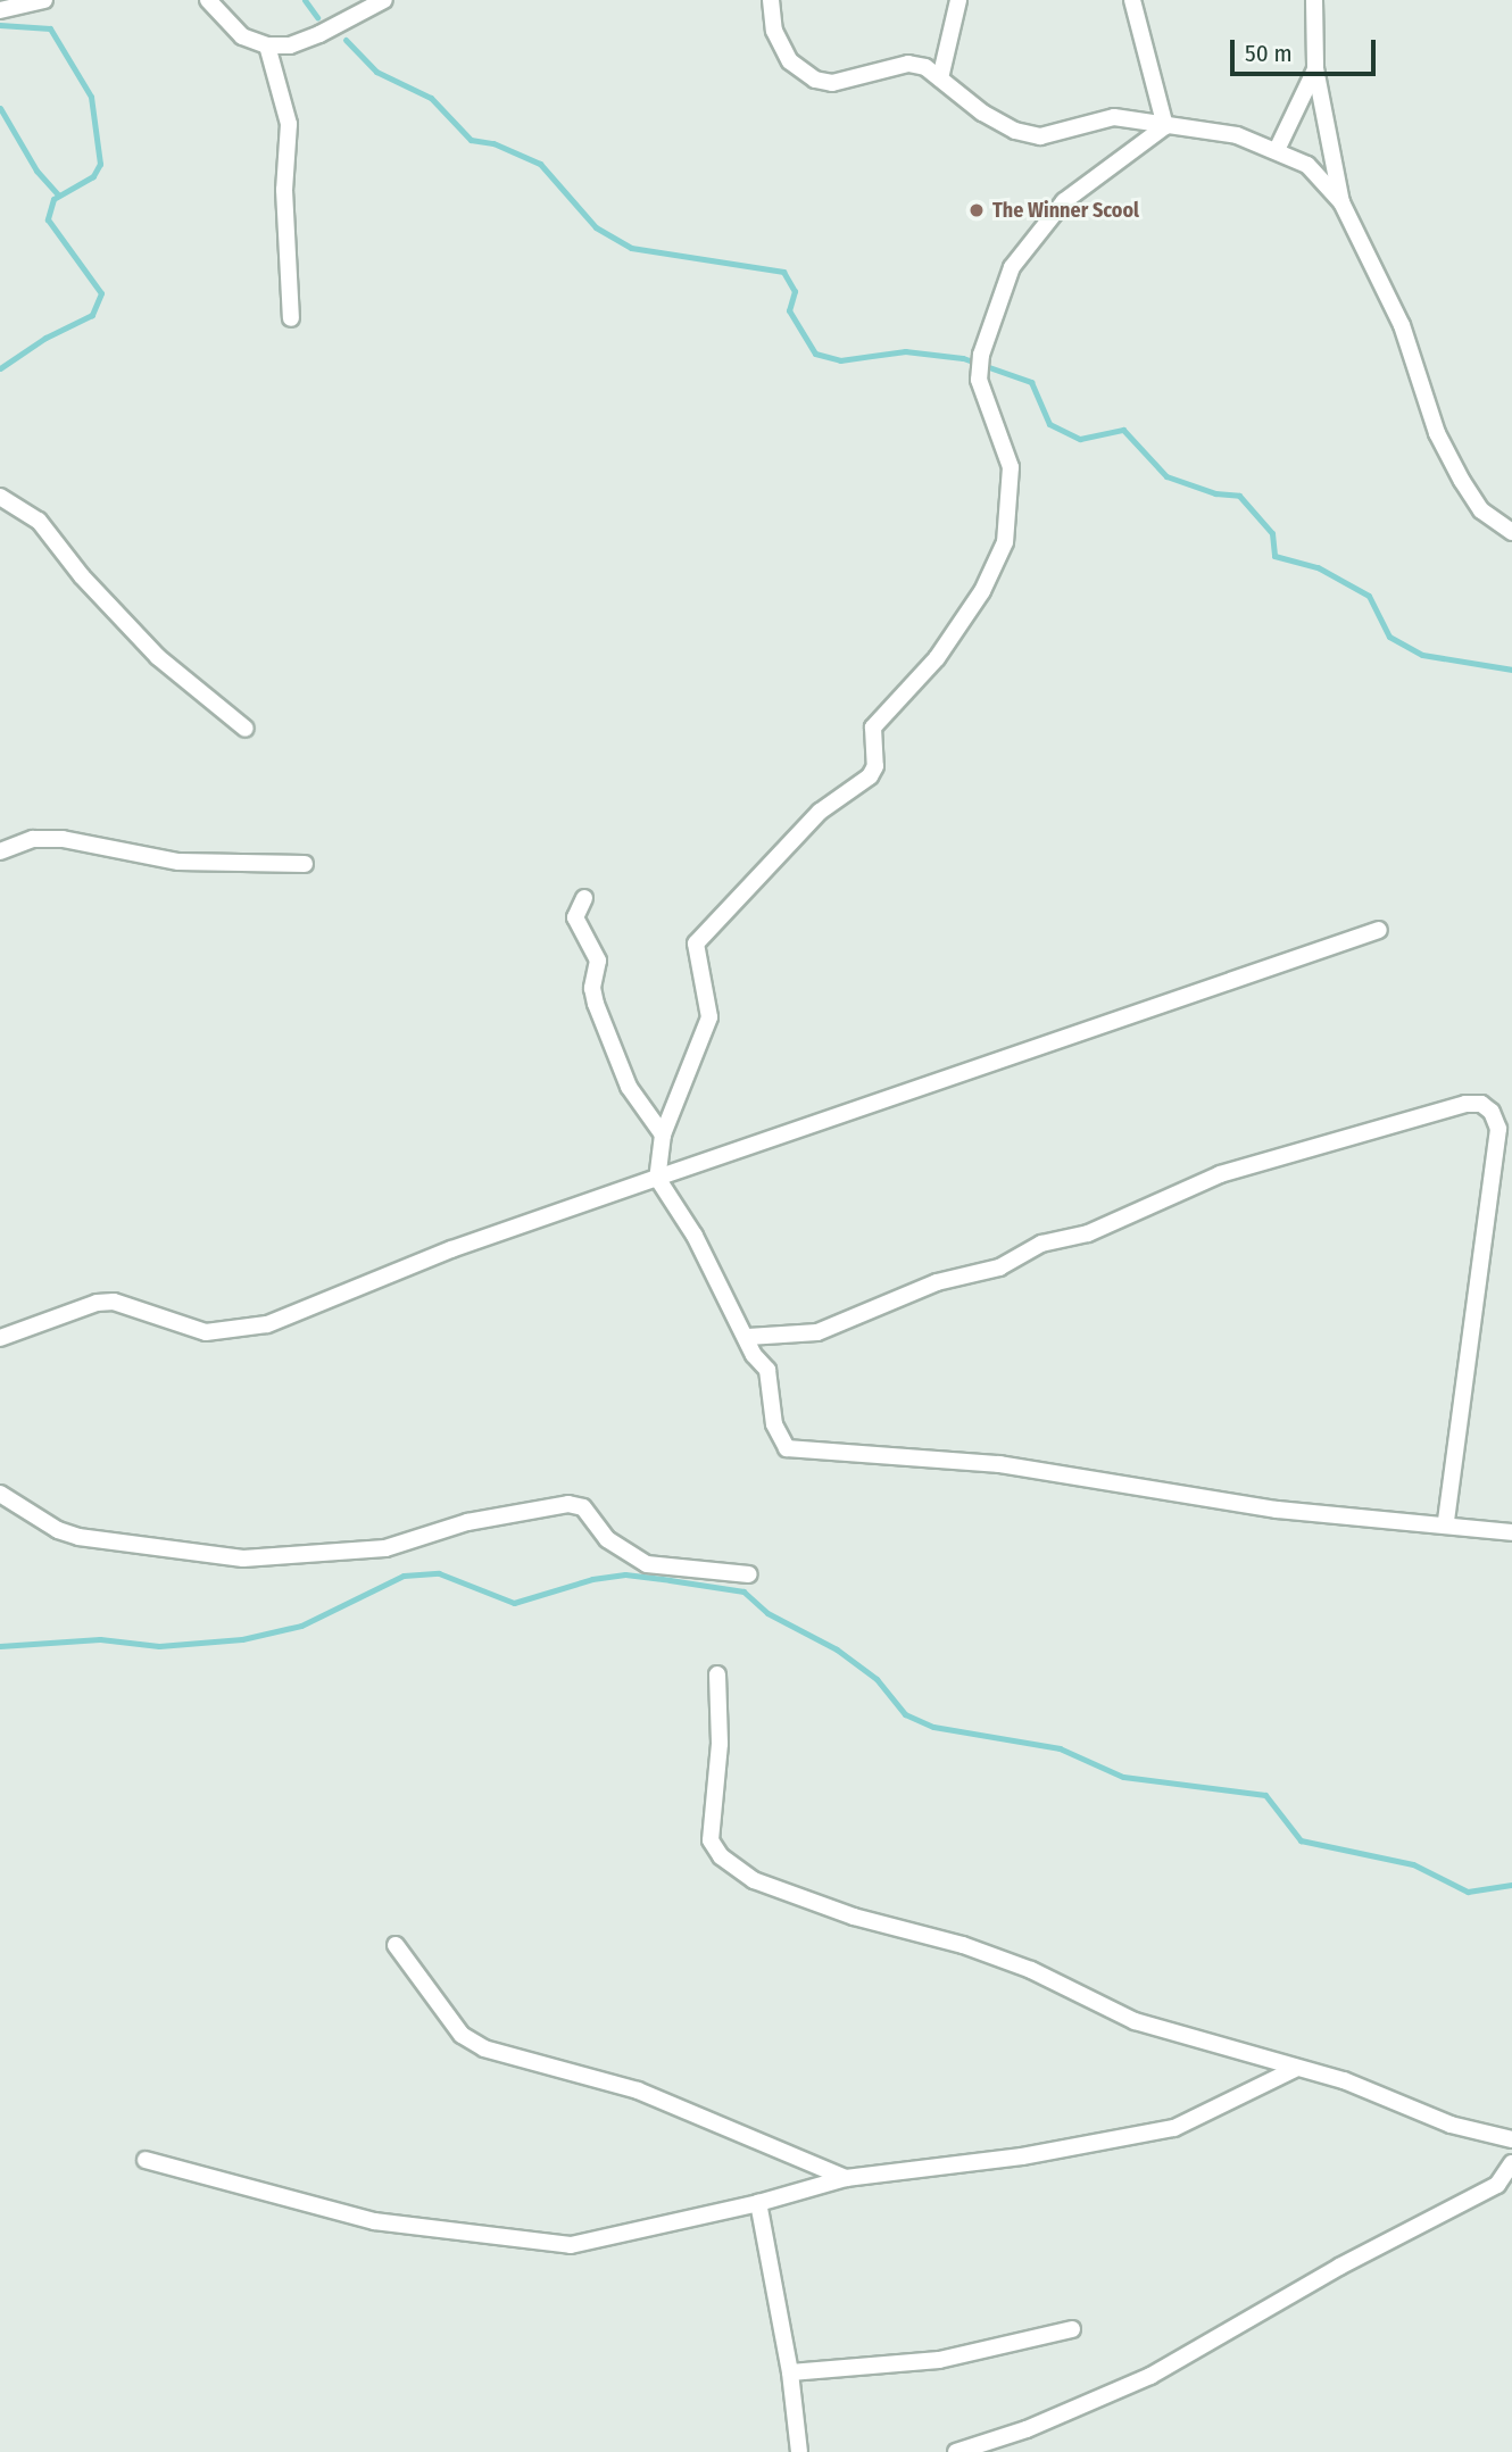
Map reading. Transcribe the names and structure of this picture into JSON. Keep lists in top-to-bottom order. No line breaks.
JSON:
{"places":["The Winner Scool"],"scale_bar":"50 m"}
